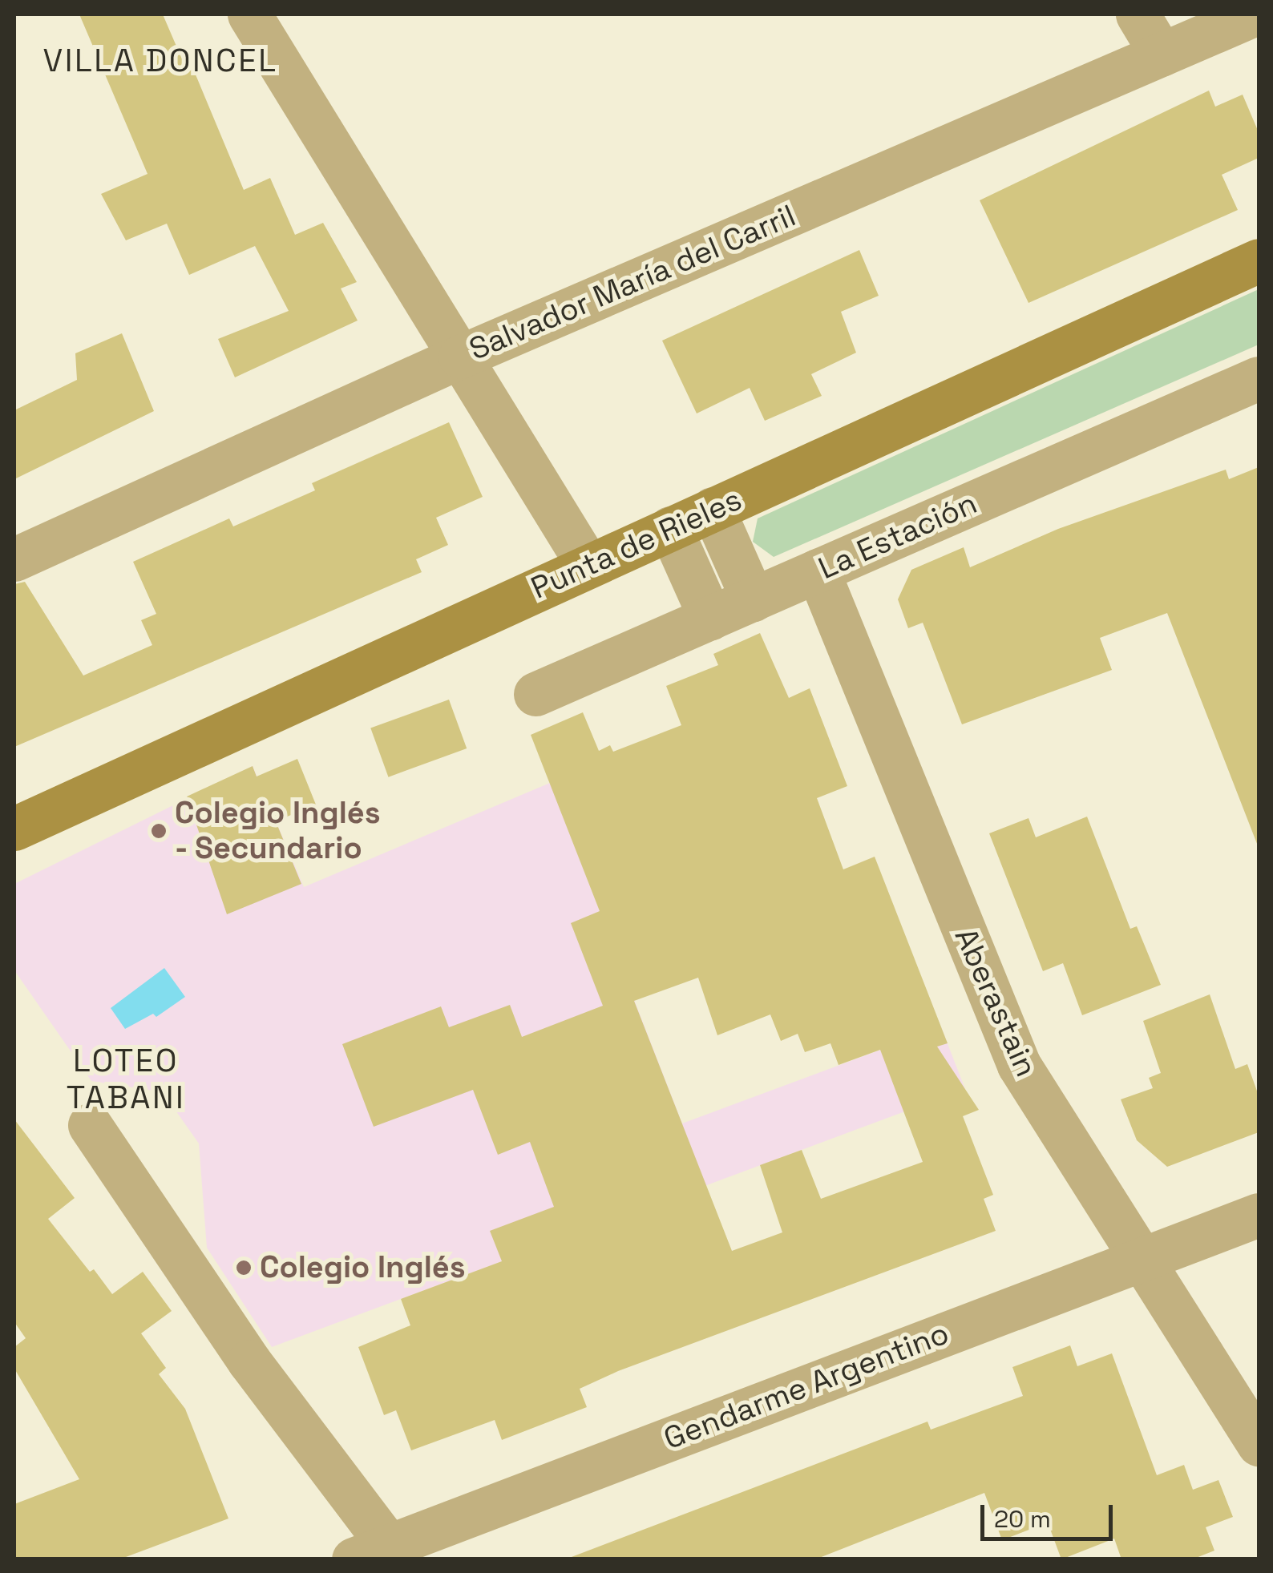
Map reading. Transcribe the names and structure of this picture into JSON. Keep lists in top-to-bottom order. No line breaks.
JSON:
{"streets":{"street":["Salvador María del Carril","La Estación","Punta de Rieles","Aberastain","Gendarme Argentino"]},"crossings":[["La Estación","Aberastain"],["Aberastain","Gendarme Argentino"]],"districts":["VILLA DONCEL","LOTEO TABANI"],"places":["Colegio Inglés - Secundario","Colegio Inglés"],"scale_bar":"20 m"}
